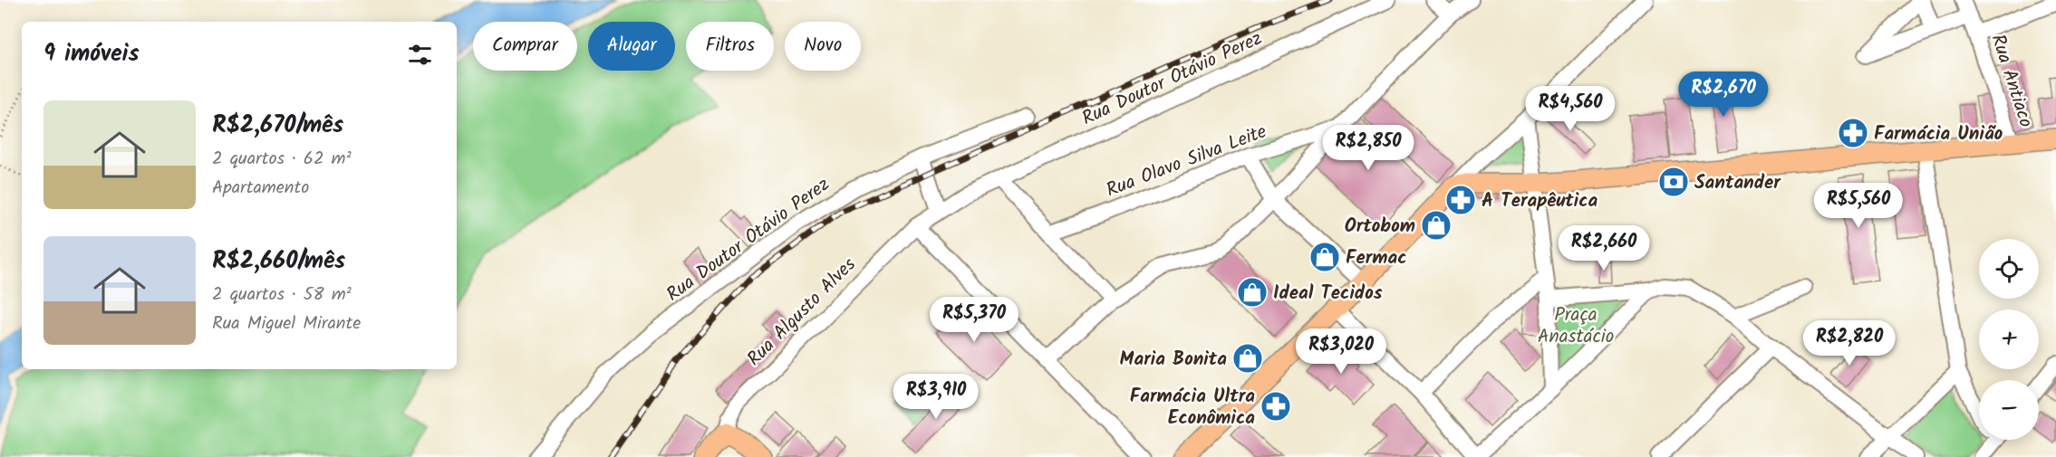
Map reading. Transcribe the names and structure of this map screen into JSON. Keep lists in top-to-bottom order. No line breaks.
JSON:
{"streets":{"street":["Rua Doutor Otávio Perez","Rua Antiaco","Rua Olavo Silva Leite","Rua Algusto Alves"]},"crossings":[["Rua Doutor Otávio Perez","Rua Algusto Alves"]],"parks":["Praça Anastácio"],"places":{"pharmacy":["Farmácia União","A Terapêutica","Farmácia Ultra Econômica"],"bank":["Santander"],"shop":["Ortobom","Fermac","Ideal Tecidos","Maria Bonita"]},"page":{"chip":["Comprar","Alugar","Filtros","Novo"],"heading":"9 imóveis","price":["R$2,670","R$4,560","R$2,850","R$5,560","R$2,660","R$5,370","R$2,820","R$3,020","R$3,910"],"list":[{"name":"R$2,670/mês","note":"2 quartos · 62 m² · Apartamento"},{"name":"R$2,660/mês","note":"2 quartos · 58 m² · Rua Miguel Mirante"}],"map_buttons":["+","−"]}}
